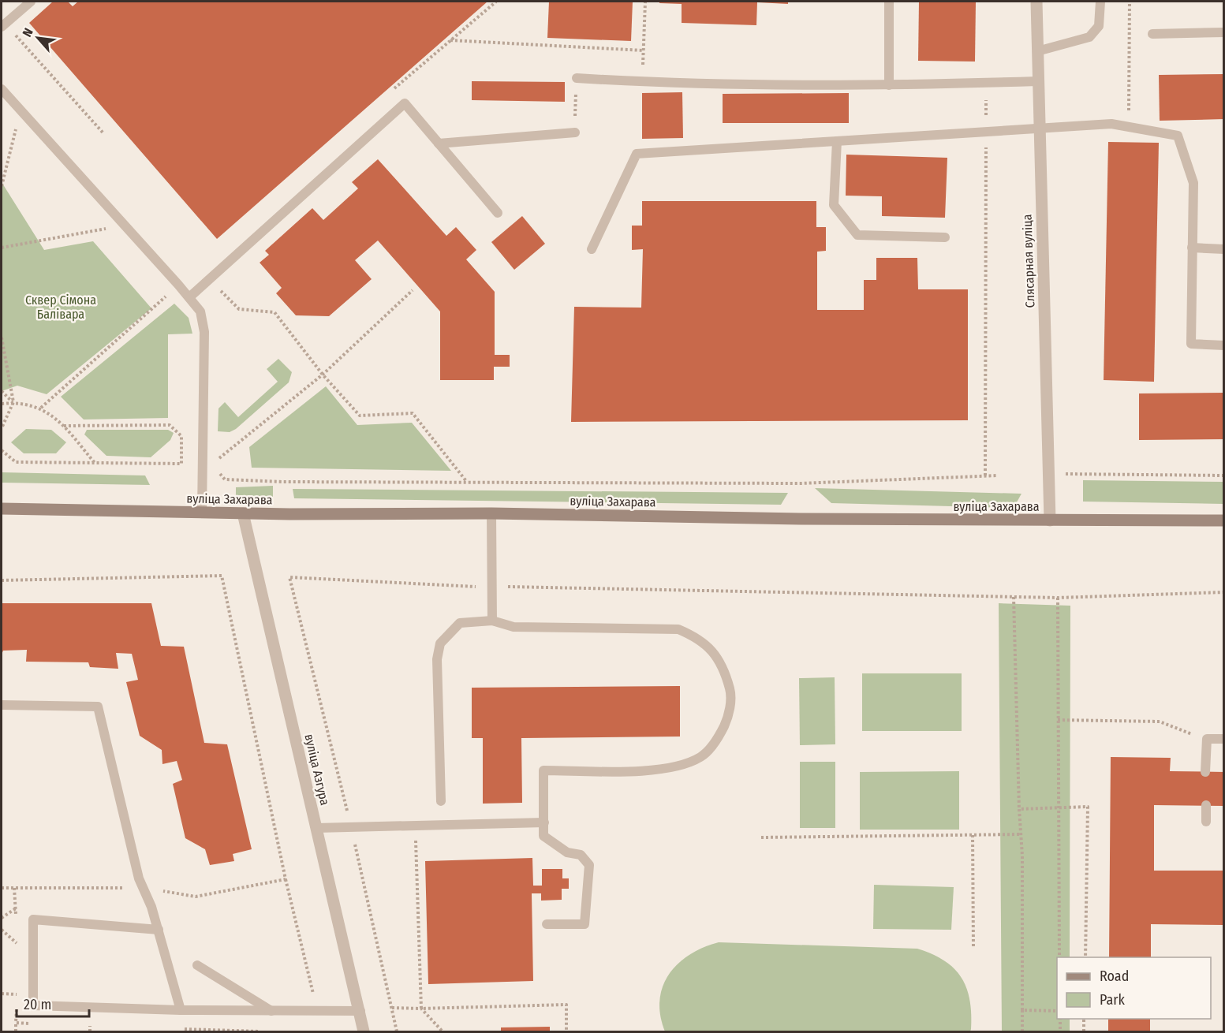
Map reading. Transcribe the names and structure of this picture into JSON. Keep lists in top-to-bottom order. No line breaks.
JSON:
{"streets":{"main road":["вуліца Захарава"],"street":["Слясарная вуліца","вуліца Азгура"]},"crossings":[["Слясарная вуліца","вуліца Захарава"],["вуліца Захарава","вуліца Азгура"]],"parks":["Сквер Сімона Балівара"],"legend":["Road","Park"],"scale_bar":"20 m","north":"top left"}
